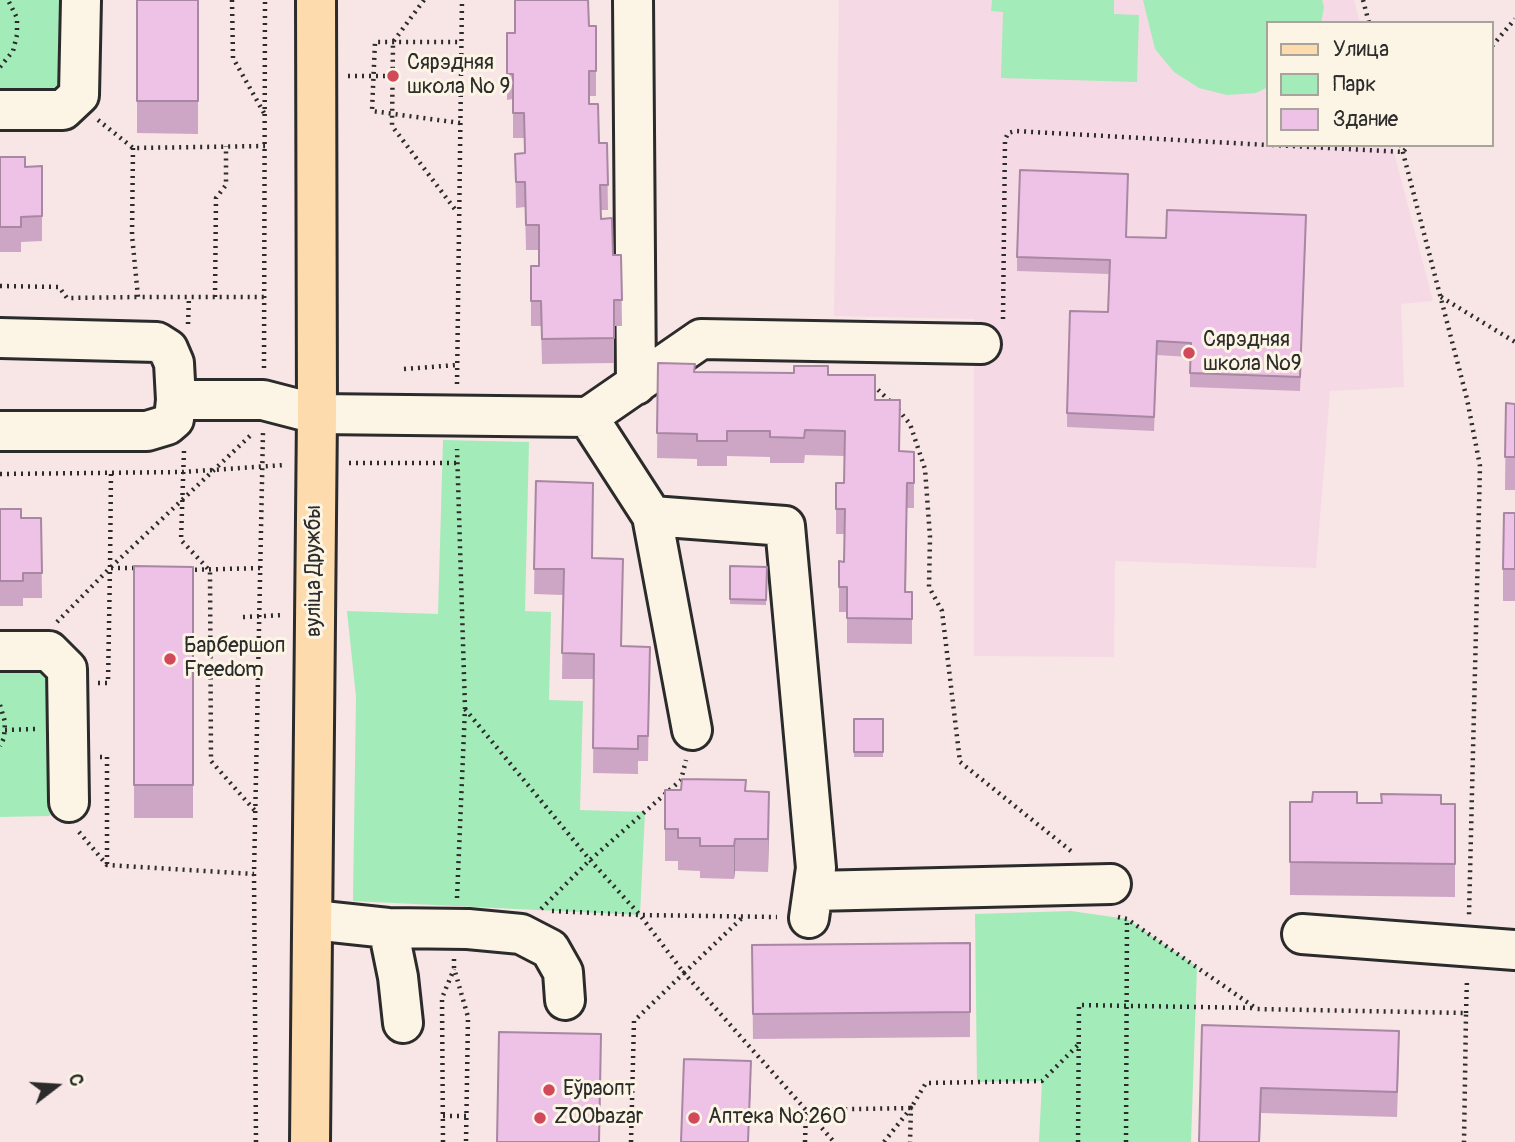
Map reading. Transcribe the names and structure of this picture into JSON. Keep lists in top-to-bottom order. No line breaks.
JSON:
{"streets":{"main road":["вуліца Дружбы"]},"places":["Сярэдняя школа № 9","Сярэдняя школа №9","Барбершоп Freedom","Еўраопт","ZOObazar","Аптека № 260"],"legend":["Улица","Парк","Здание"],"north":"right"}
